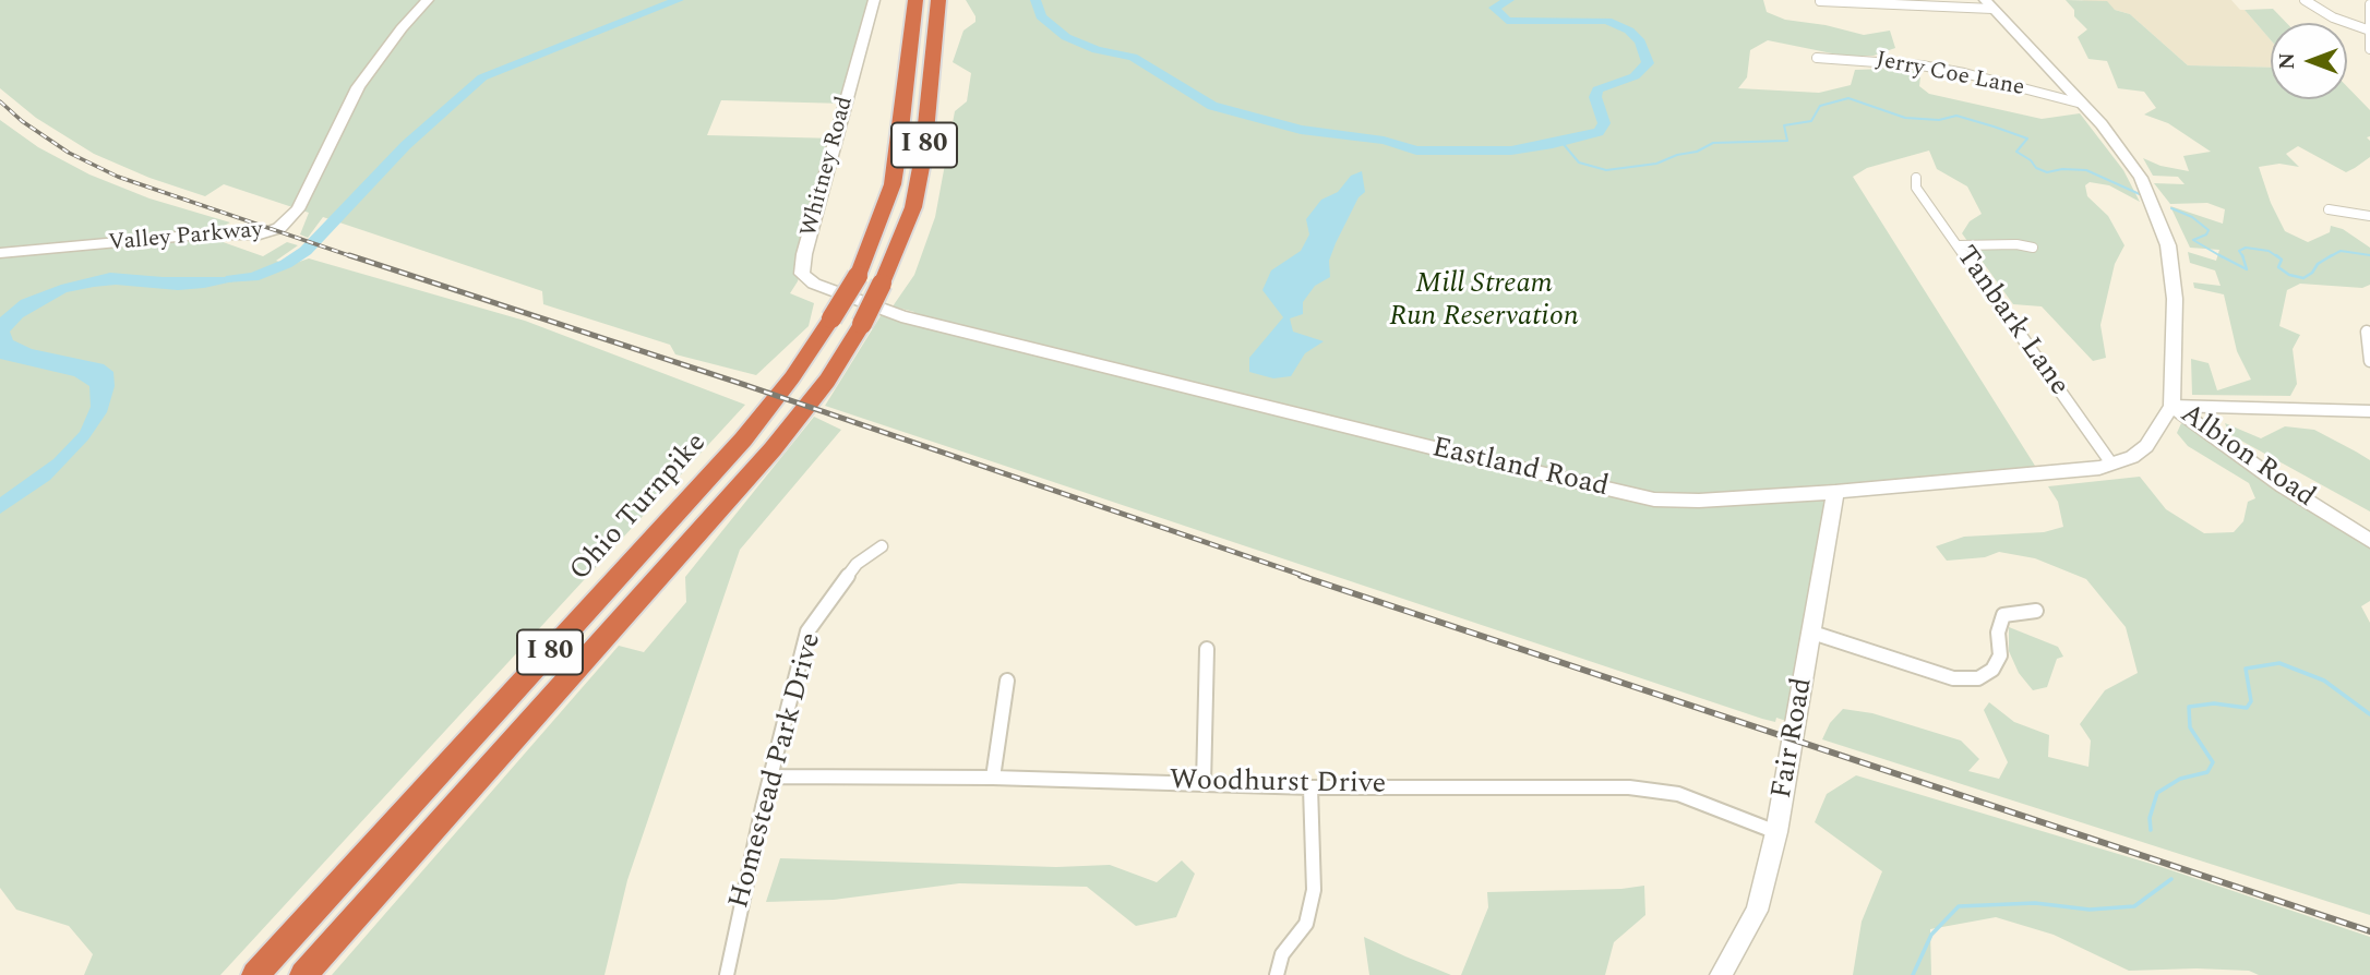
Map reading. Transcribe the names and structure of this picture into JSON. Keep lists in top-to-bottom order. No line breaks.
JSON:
{"streets":{"highway":["I 80","Ohio Turnpike"],"street":["Jerry Coe Lane","Whitney Road","Valley Parkway","Tanbark Lane","Albion Road","Eastland Road","Fair Road","Homestead Park Drive","Woodhurst Drive"]},"crossings":[["Jerry Coe Lane","Albion Road"],["I 80","Whitney Road"],["I 80","Eastland Road"],["Whitney Road","Eastland Road"],["Tanbark Lane","Eastland Road"],["Albion Road","Eastland Road"],["Eastland Road","Fair Road"],["Fair Road","Woodhurst Drive"],["Homestead Park Drive","Woodhurst Drive"]],"parks":["Mill Stream Run Reservation"],"north":"left"}
